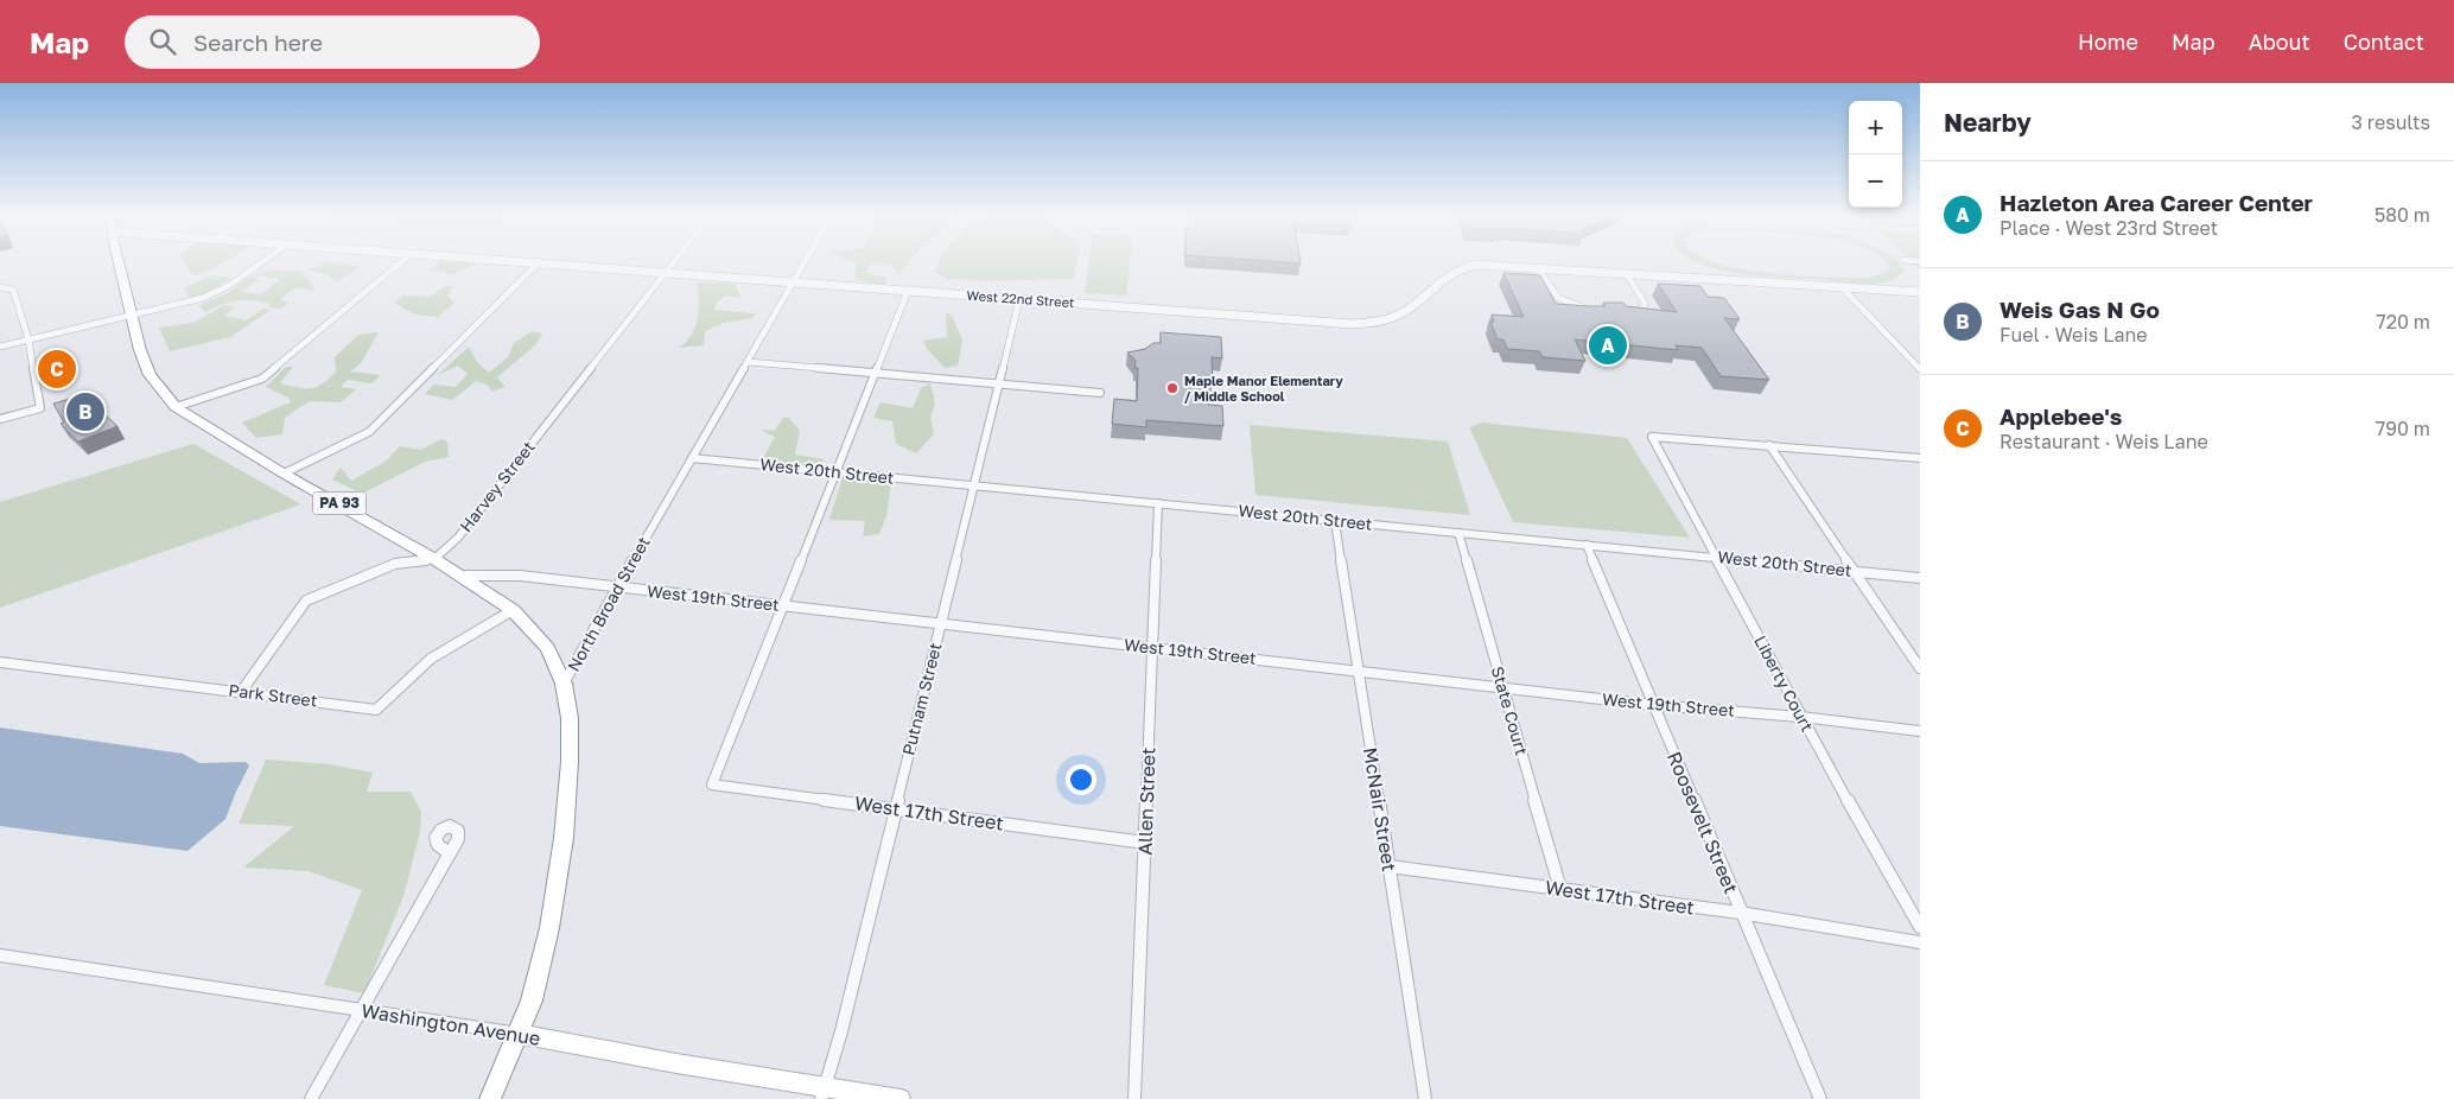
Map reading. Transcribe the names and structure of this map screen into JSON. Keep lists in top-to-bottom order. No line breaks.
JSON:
{"streets":{"highway":["PA 93","North Broad Street"],"main road":["Washington Avenue"],"street":["West 22nd Street","West 20th Street","Harvey Street","West 19th Street","Liberty Court","Park Street","Putnam Street","State Court","Allen Street","McNair Street","West 17th Street","Roosevelt Street"]},"crossings":[["West 22nd Street","Harvey Street"],["West 22nd Street","North Broad Street"],["West 22nd Street","Putnam Street"],["West 20th Street","North Broad Street"],["West 20th Street","Liberty Court"],["West 20th Street","Putnam Street"],["West 20th Street","State Court"],["West 20th Street","Allen Street"],["West 20th Street","McNair Street"],["West 20th Street","Roosevelt Street"],["Harvey Street","PA 93"],["PA 93","West 19th Street"],["PA 93","North Broad Street"],["PA 93","Park Street"],["West 19th Street","North Broad Street"],["West 19th Street","Liberty Court"],["West 19th Street","Putnam Street"],["West 19th Street","State Court"],["West 19th Street","Allen Street"],["West 19th Street","McNair Street"],["West 19th Street","West 17th Street"],["West 19th Street","Roosevelt Street"],["North Broad Street","Washington Avenue"],["Putnam Street","West 17th Street"],["Putnam Street","Washington Avenue"],["State Court","West 17th Street"],["Allen Street","West 17th Street"],["McNair Street","West 17th Street"],["West 17th Street","Roosevelt Street"]],"places":["Maple Manor Elementary / Middle School"],"page":{"header":"Map","search":"Search here","nav":["Home","Map","About","Contact"],"heading":["Nearby","3 results"],"map_buttons":["+","−"],"list":[{"mark":"A","name":"Hazleton Area Career Center","note":"Place · West 23rd Street","value":"580 m"},{"mark":"B","name":"Weis Gas N Go","note":"Fuel · Weis Lane","value":"720 m"},{"mark":"C","name":"Applebee's","note":"Restaurant · Weis Lane","value":"790 m"}],"pins":["A","C","B"]}}
